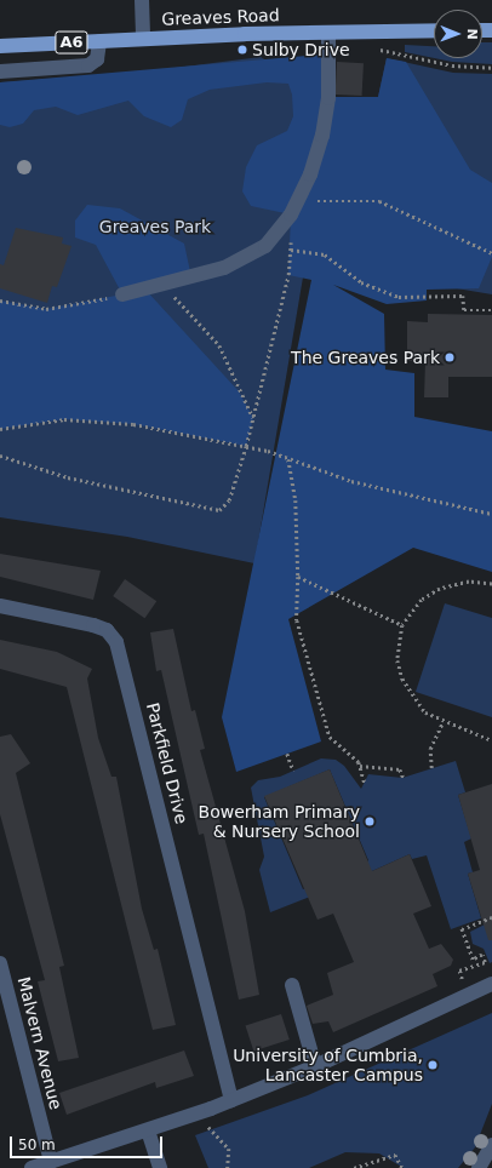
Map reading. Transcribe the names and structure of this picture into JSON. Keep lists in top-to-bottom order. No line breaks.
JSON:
{"streets":{"main road":["Greaves Road","A6"],"street":["Parkfield Drive","Malvern Avenue"]},"parks":["Greaves Park"],"places":["Sulby Drive","The Greaves Park","Bowerham Primary & Nursery School","University of Cumbria, Lancaster Campus"],"scale_bar":"50 m","north":"right"}
